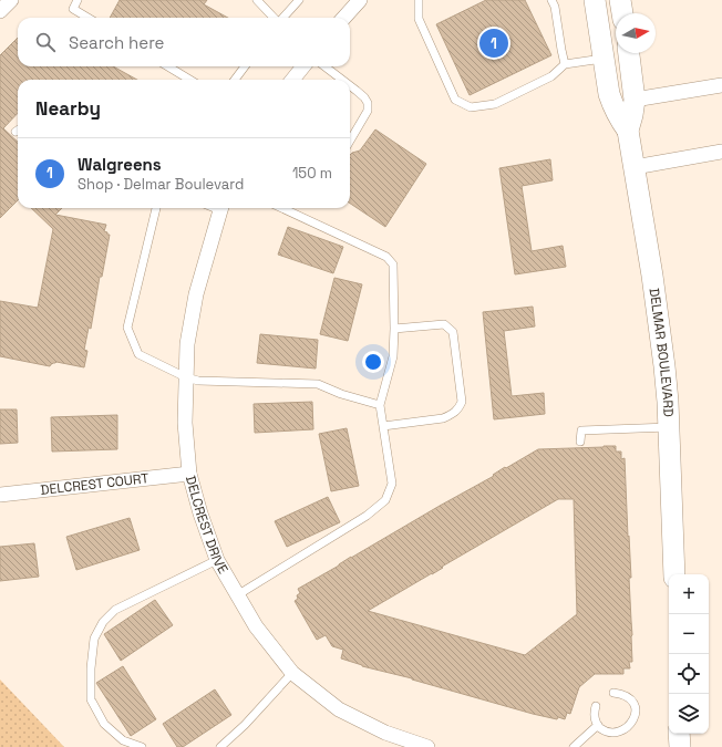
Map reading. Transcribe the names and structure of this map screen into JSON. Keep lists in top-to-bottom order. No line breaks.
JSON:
{"streets":{"main road":["DELMAR BOULEVARD"],"street":["DELCREST COURT","DELCREST DRIVE"]},"crossings":[["DELCREST COURT","DELCREST DRIVE"]],"north":"right","page":{"search":"Search here","pins":"1","heading":"Nearby","list":[{"mark":"1","name":"Walgreens","note":"Shop · Delmar Boulevard","value":"150 m"}],"map_buttons":["+","−"]}}
